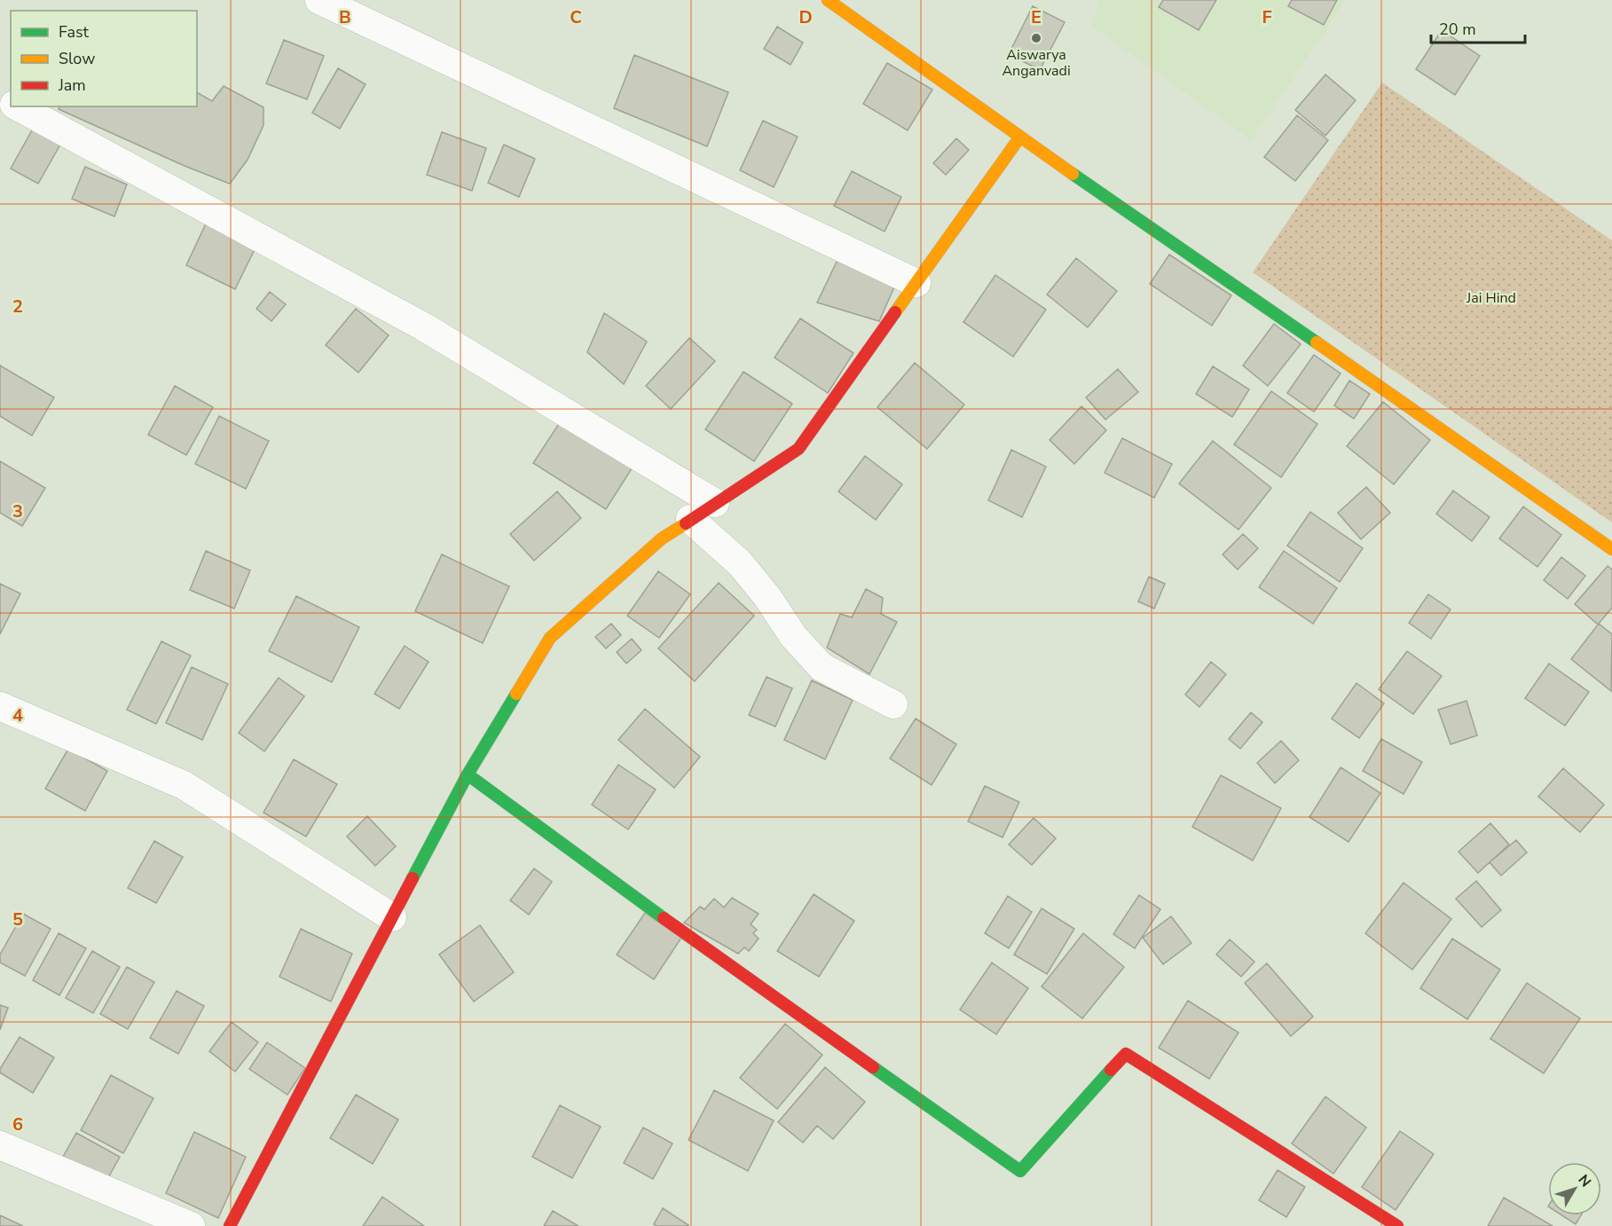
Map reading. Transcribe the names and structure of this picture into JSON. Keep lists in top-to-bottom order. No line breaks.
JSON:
{"parks":["Jai Hind"],"places":["Aiswarya Anganvadi"],"legend":["Fast","Slow","Jam"],"scale_bar":"20 m","north":"top right","grid":{"columns":["B","C","D","E","F"],"rows":["2","3","4","5","6"]}}
